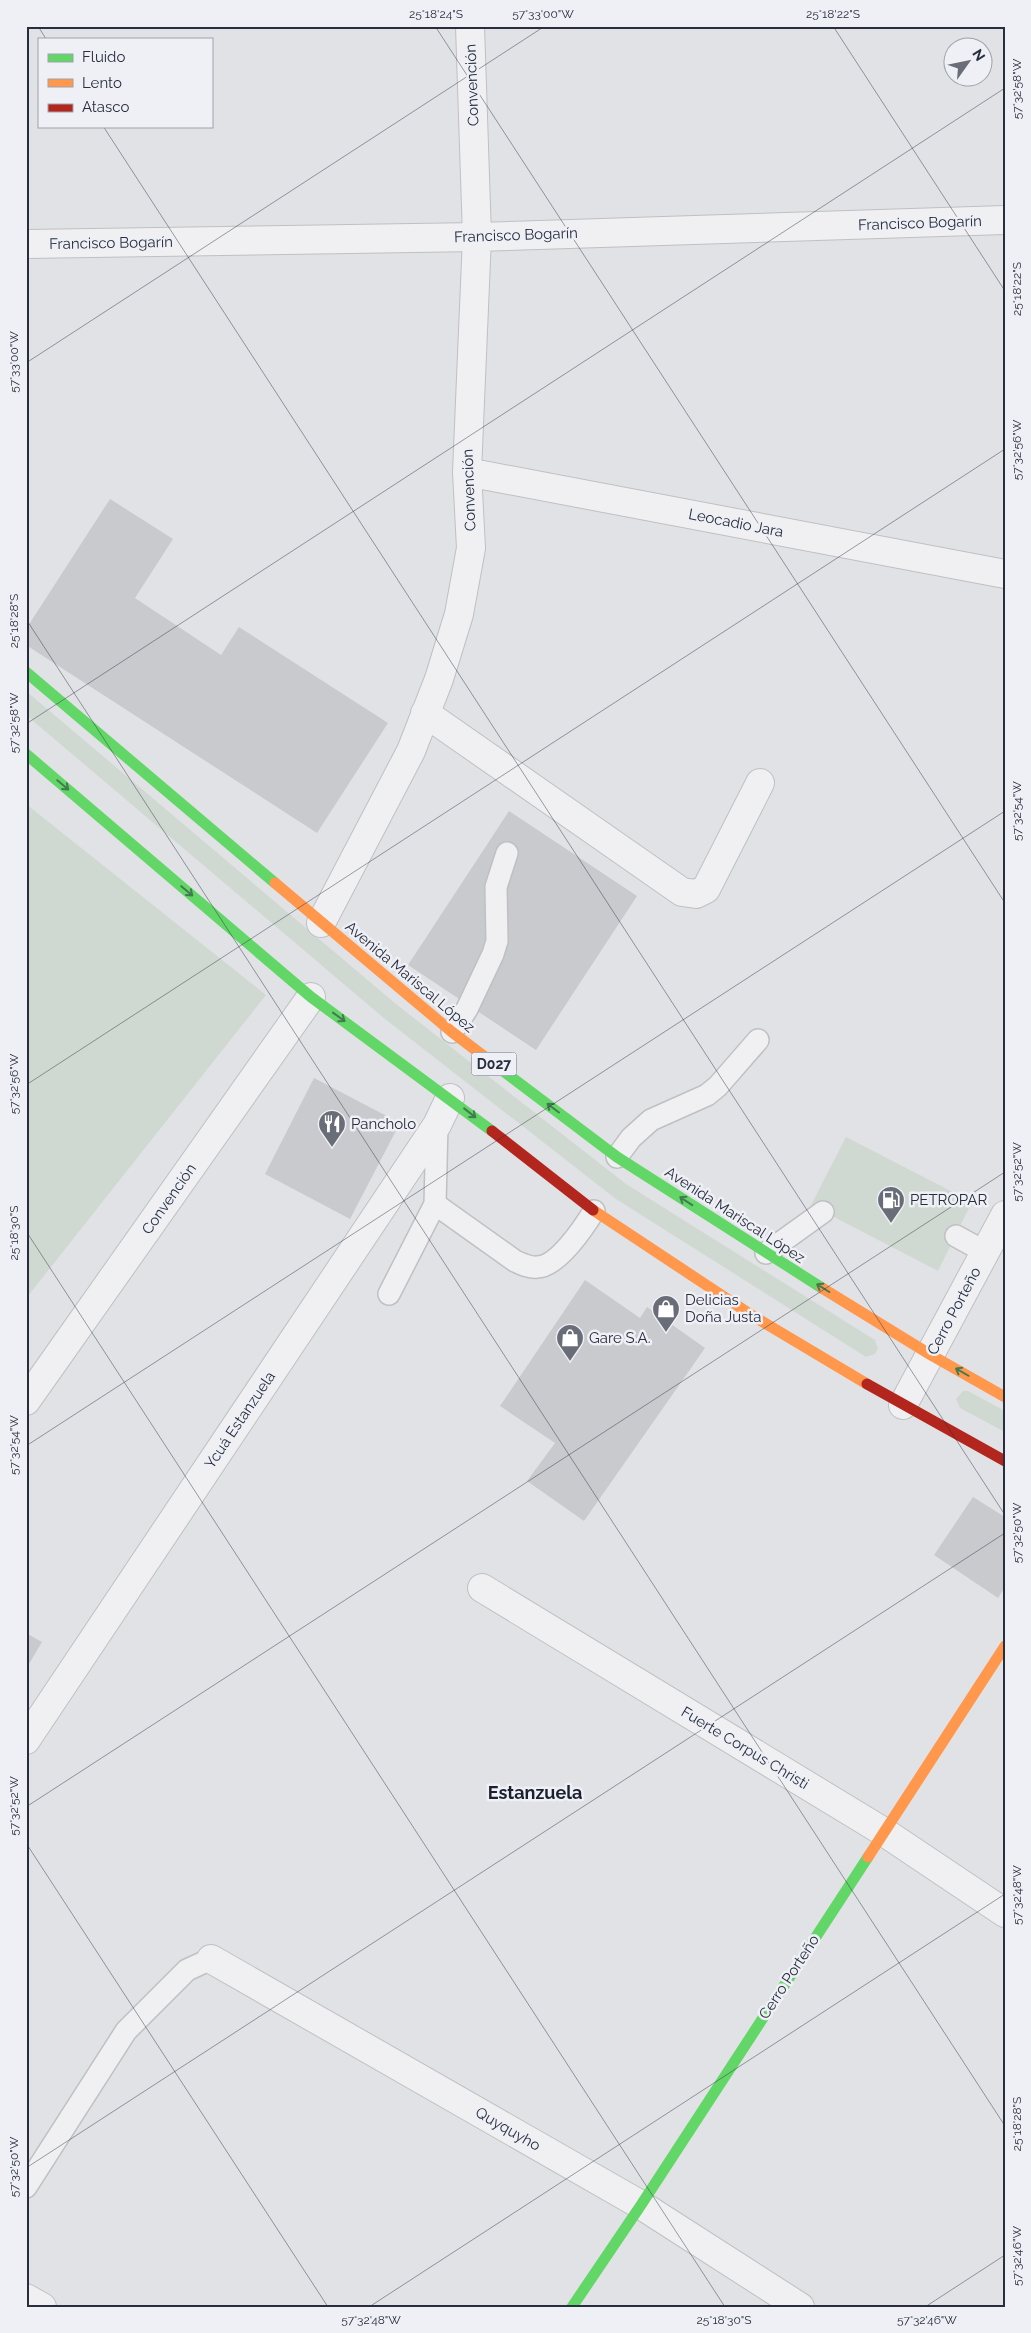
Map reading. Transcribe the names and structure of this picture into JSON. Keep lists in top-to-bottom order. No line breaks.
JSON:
{"streets":{"main road":["Avenida Mariscal López","D027","Cerro Porteño"],"street":["Convención","Francisco Bogarín","Leocadio Jara","Ycuá Estanzuela","Fuerte Corpus Christi","Quyquyho"]},"crossings":[["Convención","Francisco Bogarín"],["Convención","Leocadio Jara"],["Convención","Avenida Mariscal López"],["Avenida Mariscal López","Cerro Porteño"],["Cerro Porteño","Fuerte Corpus Christi"],["Cerro Porteño","Quyquyho"]],"districts":["Estanzuela"],"places":{"restaurant":["Pancholo"],"fuel station":["PETROPAR"],"shop":["Delicias Doña Justa","Gare S.A."]},"legend":["Fluido","Lento","Atasco"],"north":"top right","coordinates":["25°18'24\"S","57°33'00\"W","25°18'22\"S","57°32'58\"W","57°32'56\"W","25°18'28\"S","57°32'54\"W","57°32'52\"W","25°18'30\"S","57°32'50\"W","57°32'48\"W","57°32'46\"W"]}
